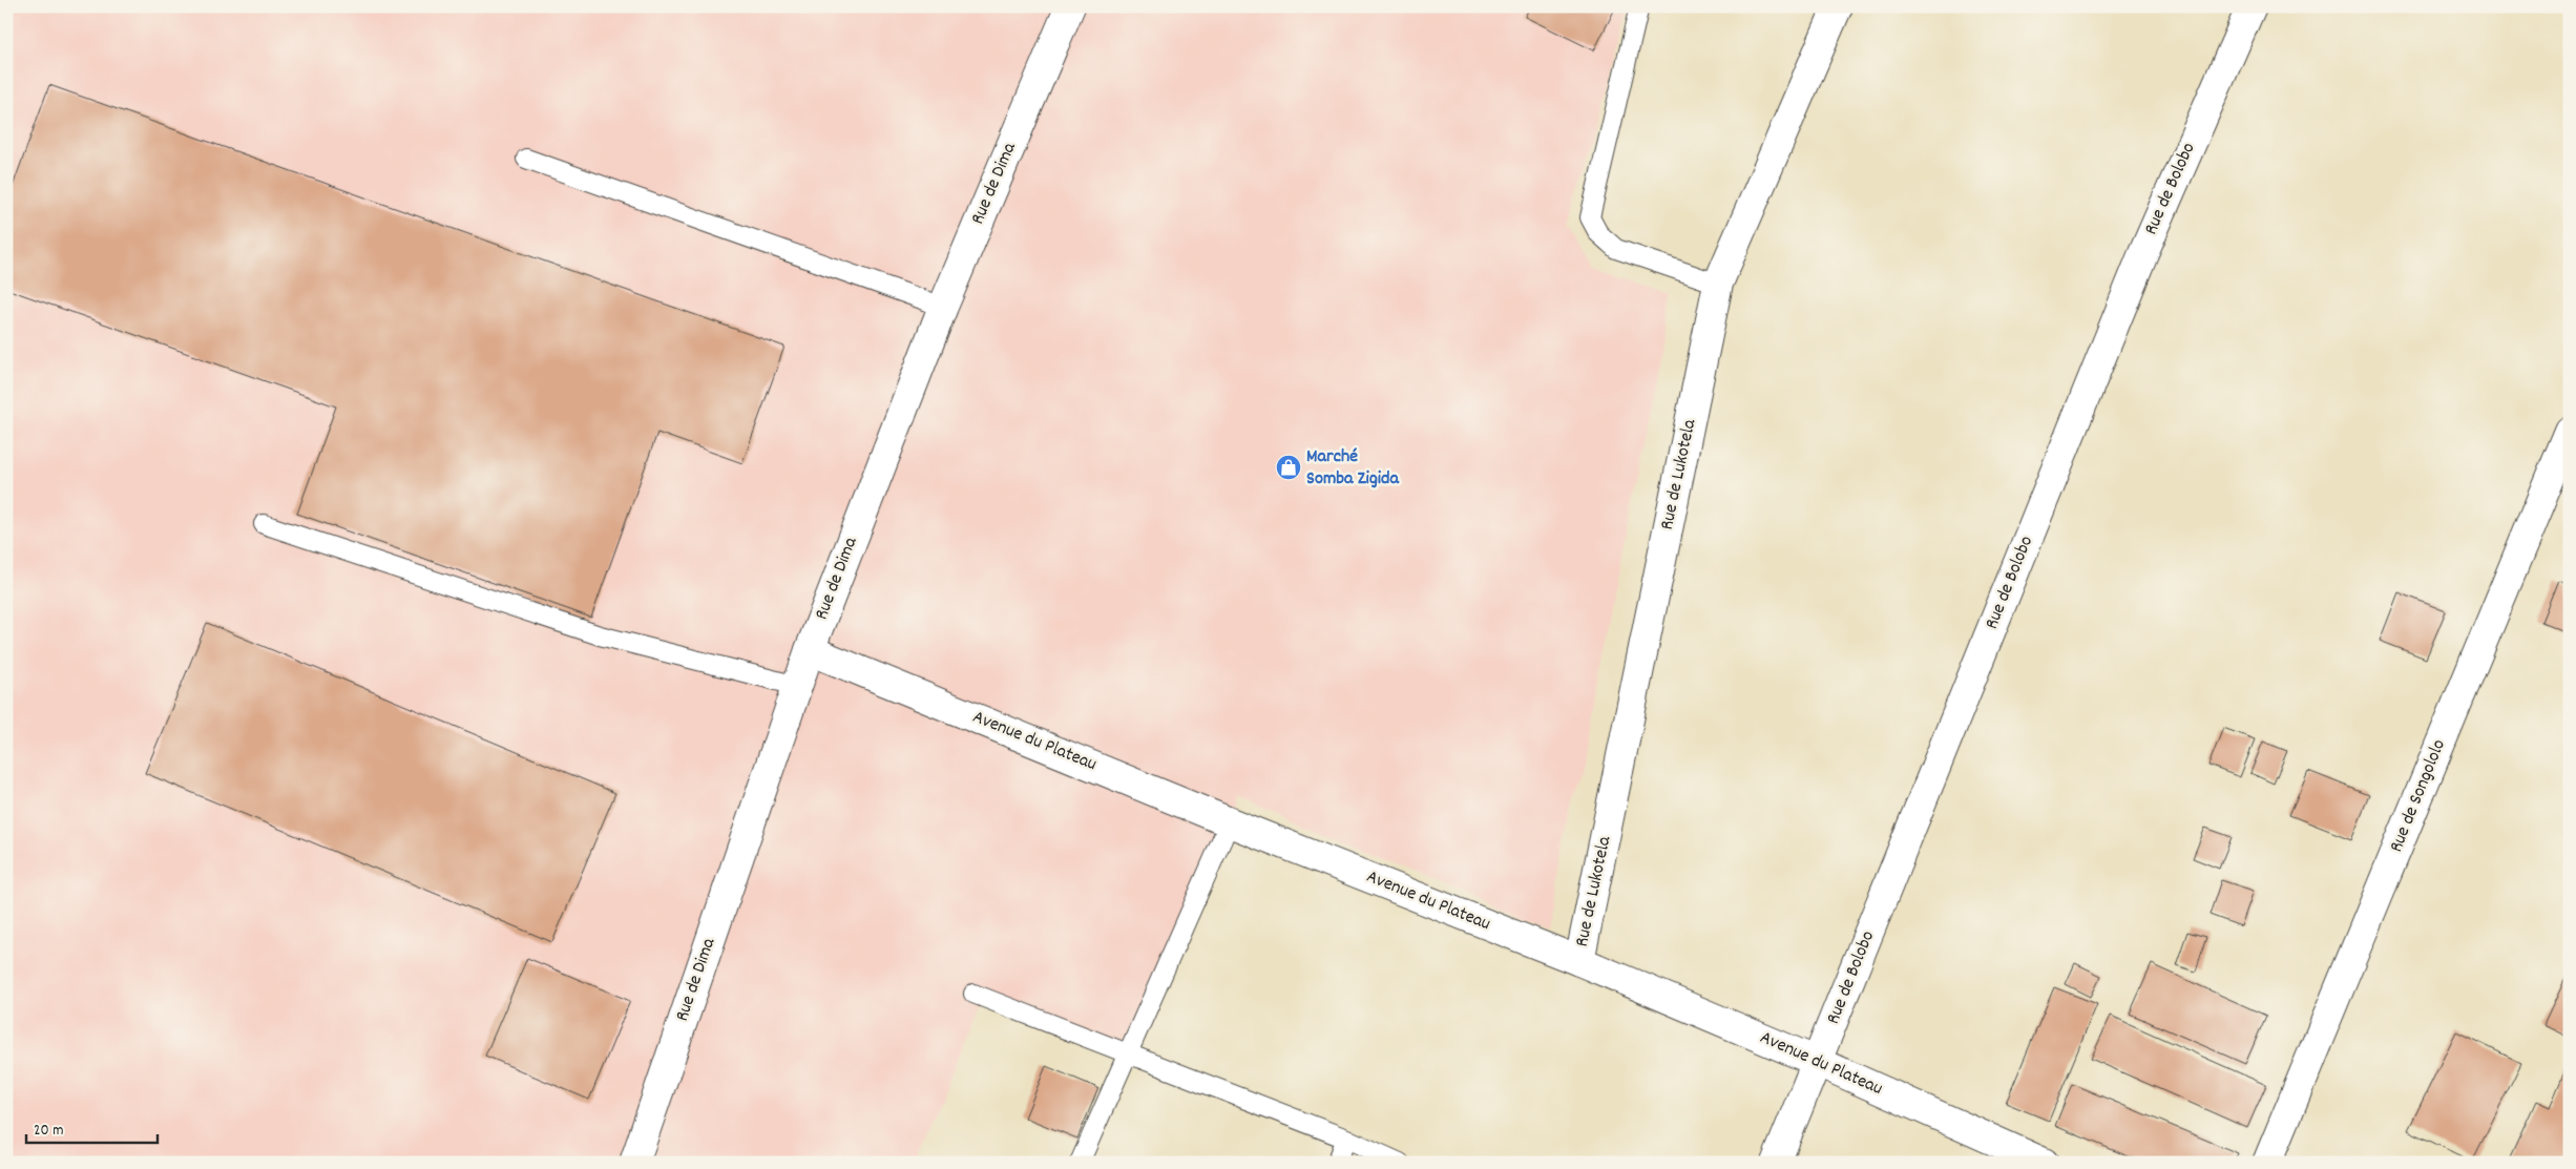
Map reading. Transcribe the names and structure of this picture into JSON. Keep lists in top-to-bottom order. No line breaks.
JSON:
{"streets":{"street":["Rue de Dima","Rue de Bolobo","Rue de Lukotela","Avenue du Plateau","Rue de Songololo"]},"crossings":[["Rue de Dima","Avenue du Plateau"],["Rue de Bolobo","Avenue du Plateau"],["Rue de Lukotela","Avenue du Plateau"]],"places":{"shop":["Marché Somba Zigida"]},"scale_bar":"20 m"}
